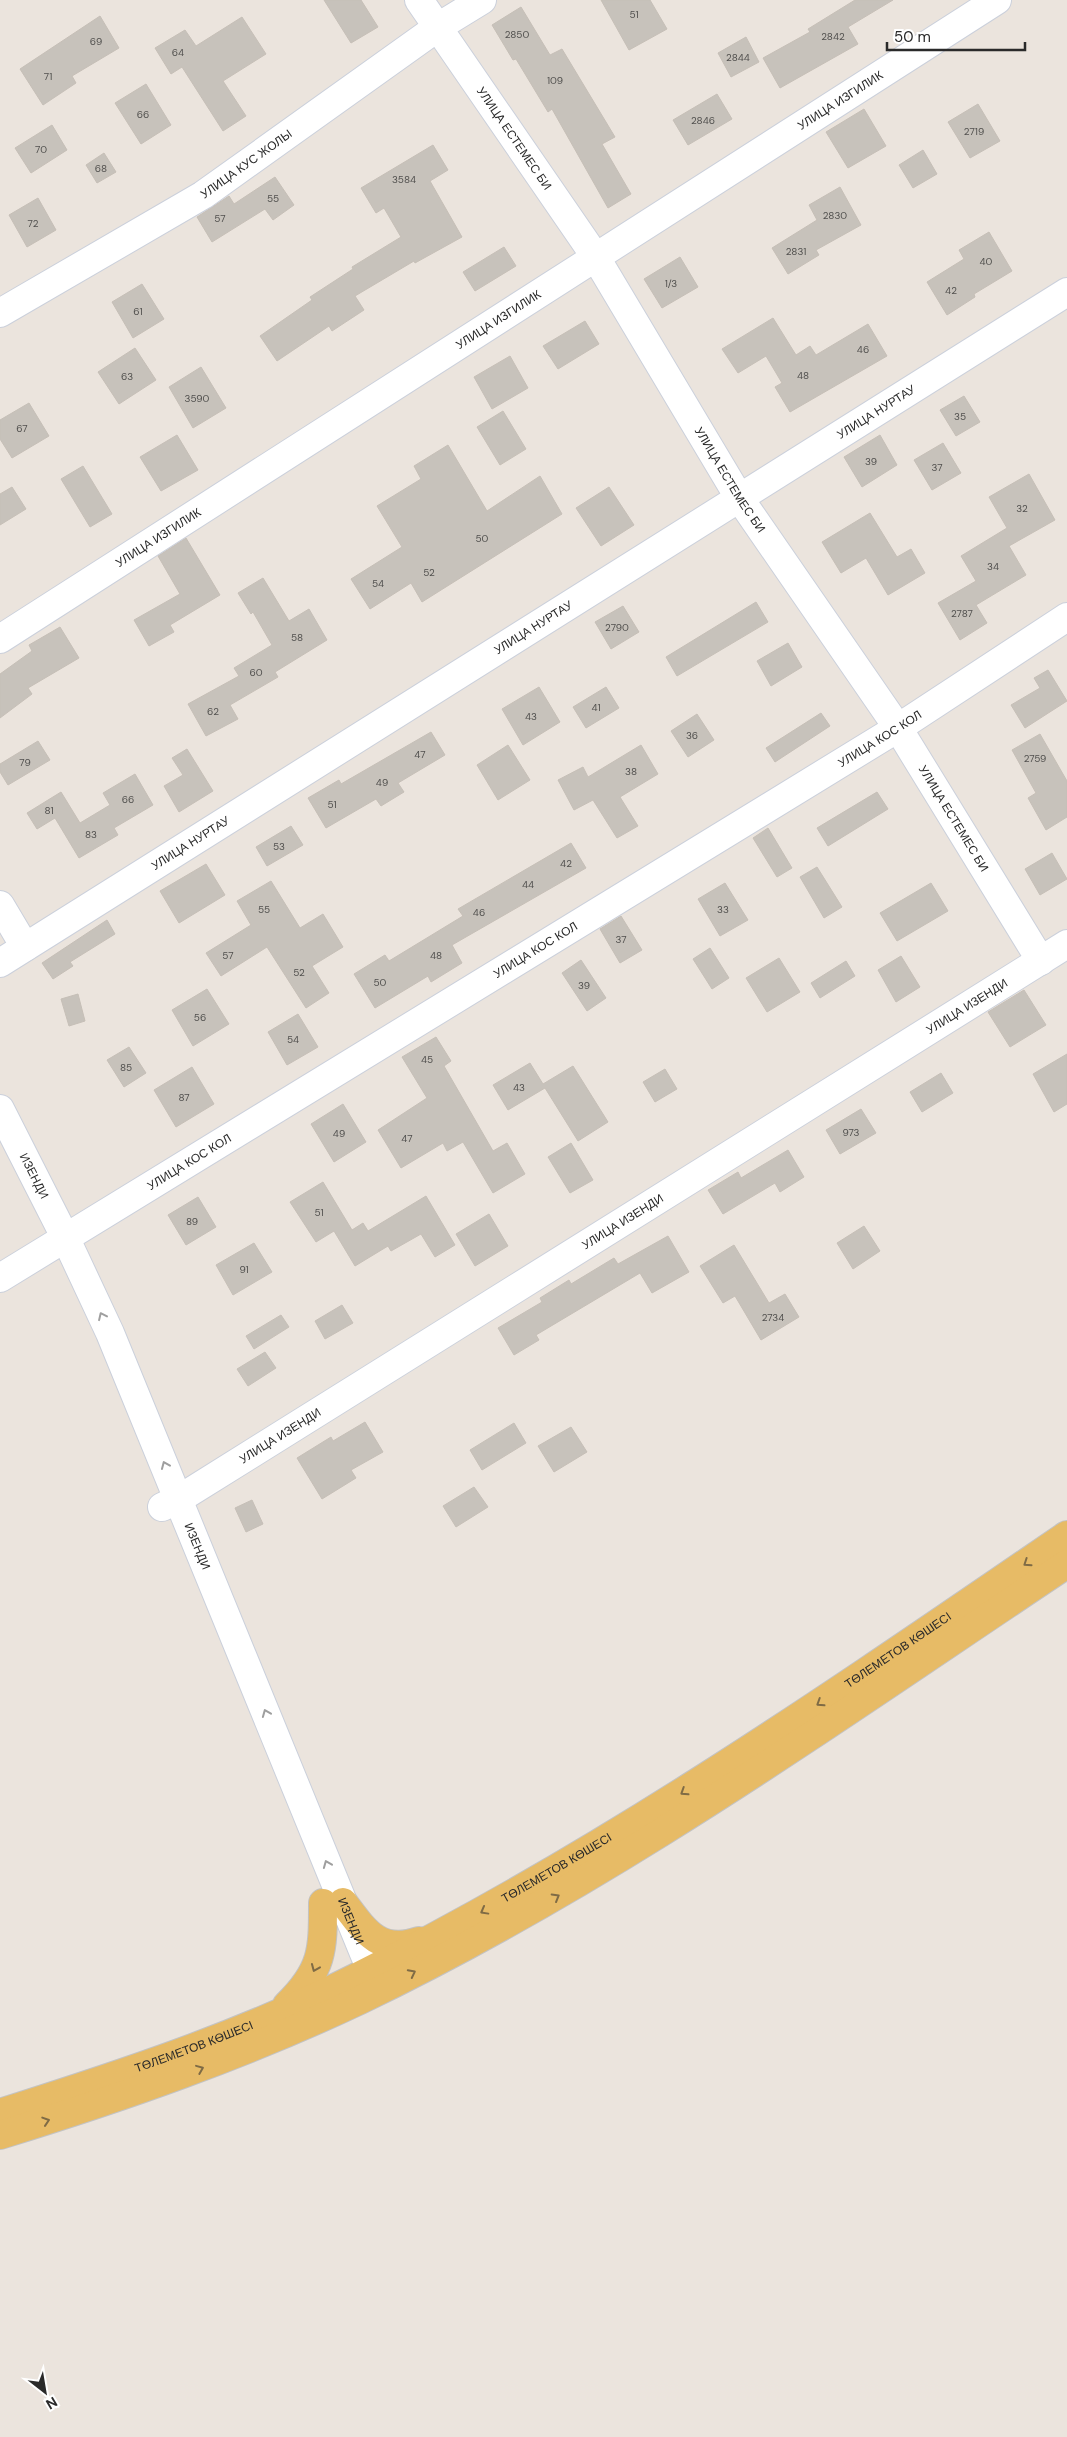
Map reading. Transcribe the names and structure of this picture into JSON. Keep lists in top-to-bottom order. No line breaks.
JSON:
{"streets":{"main road":["ТӨЛЕМЕТОВ КӨШЕСІ"],"street":["УЛИЦА ИЗГИЛИК","УЛИЦА ЕСТЕМЕС БИ","УЛИЦА КУС ЖОЛЫ","УЛИЦА НУРТАУ","УЛИЦА КОС КОЛ","УЛИЦА ИЗЕНДИ","ИЗЕНДИ"]},"crossings":[["УЛИЦА ИЗГИЛИК","УЛИЦА ЕСТЕМЕС БИ"],["УЛИЦА ЕСТЕМЕС БИ","УЛИЦА КУС ЖОЛЫ"],["УЛИЦА ЕСТЕМЕС БИ","УЛИЦА НУРТАУ"],["УЛИЦА ЕСТЕМЕС БИ","УЛИЦА КОС КОЛ"],["УЛИЦА ЕСТЕМЕС БИ","УЛИЦА ИЗЕНДИ"],["УЛИЦА КОС КОЛ","ИЗЕНДИ"],["УЛИЦА ИЗЕНДИ","ИЗЕНДИ"],["ИЗЕНДИ","ТӨЛЕМЕТОВ КӨШЕСІ"]],"house_numbers":["51","2850","2842","69","64","2844","71","109","66","2846","2719","70","68","3584","55","2830","57","72","2831","40","1/3","42","61","46","48","63","3590","35","67","39","37","32","50","34","52","54","2787","2790","58","60","41","62","43","36","47","2759","79","38","49","66","51","81","83","53","42","44","55","33","46","37","57","48","52","50","39","56","54","45","85","43","87","973","49","47","51","89","91","2734"],"scale_bar":"50 m","north":"bottom right"}
